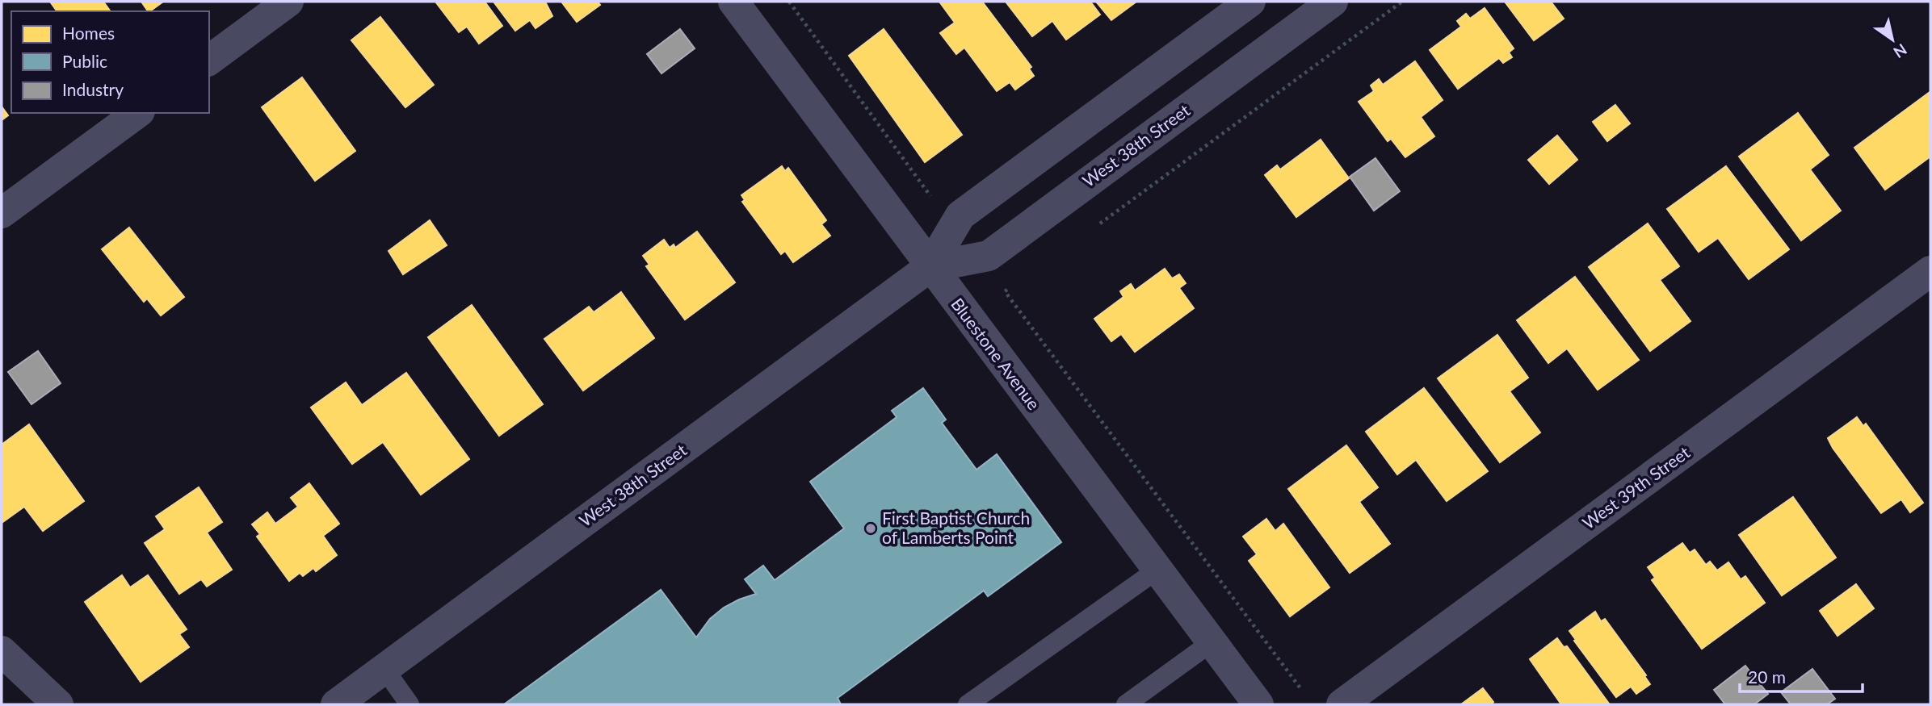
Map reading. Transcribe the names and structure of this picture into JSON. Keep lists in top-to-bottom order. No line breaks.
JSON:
{"streets":{"street":["West 38th Street","Bluestone Avenue","West 39th Street"]},"crossings":[["West 38th Street","Bluestone Avenue"]],"places":["First Baptist Church of Lamberts Point"],"legend":["Homes","Public","Industry"],"scale_bar":"20 m","north":"bottom right"}
